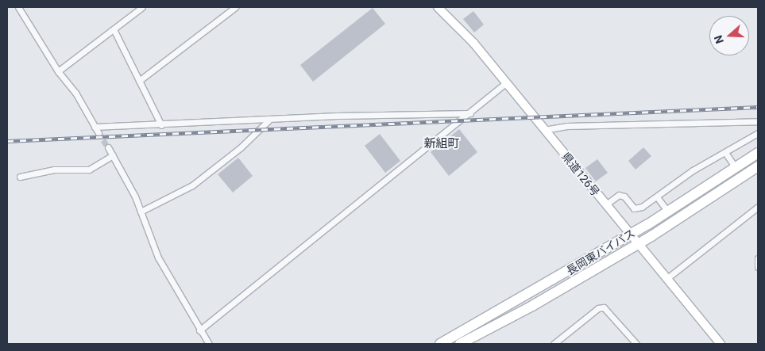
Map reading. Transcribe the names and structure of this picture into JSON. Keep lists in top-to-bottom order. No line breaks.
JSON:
{"streets":{"highway":["長岡東バイパス"],"main road":["県道126号"]},"crossings":[["県道126号","長岡東バイパス"]],"districts":["新組町"],"north":"left"}
